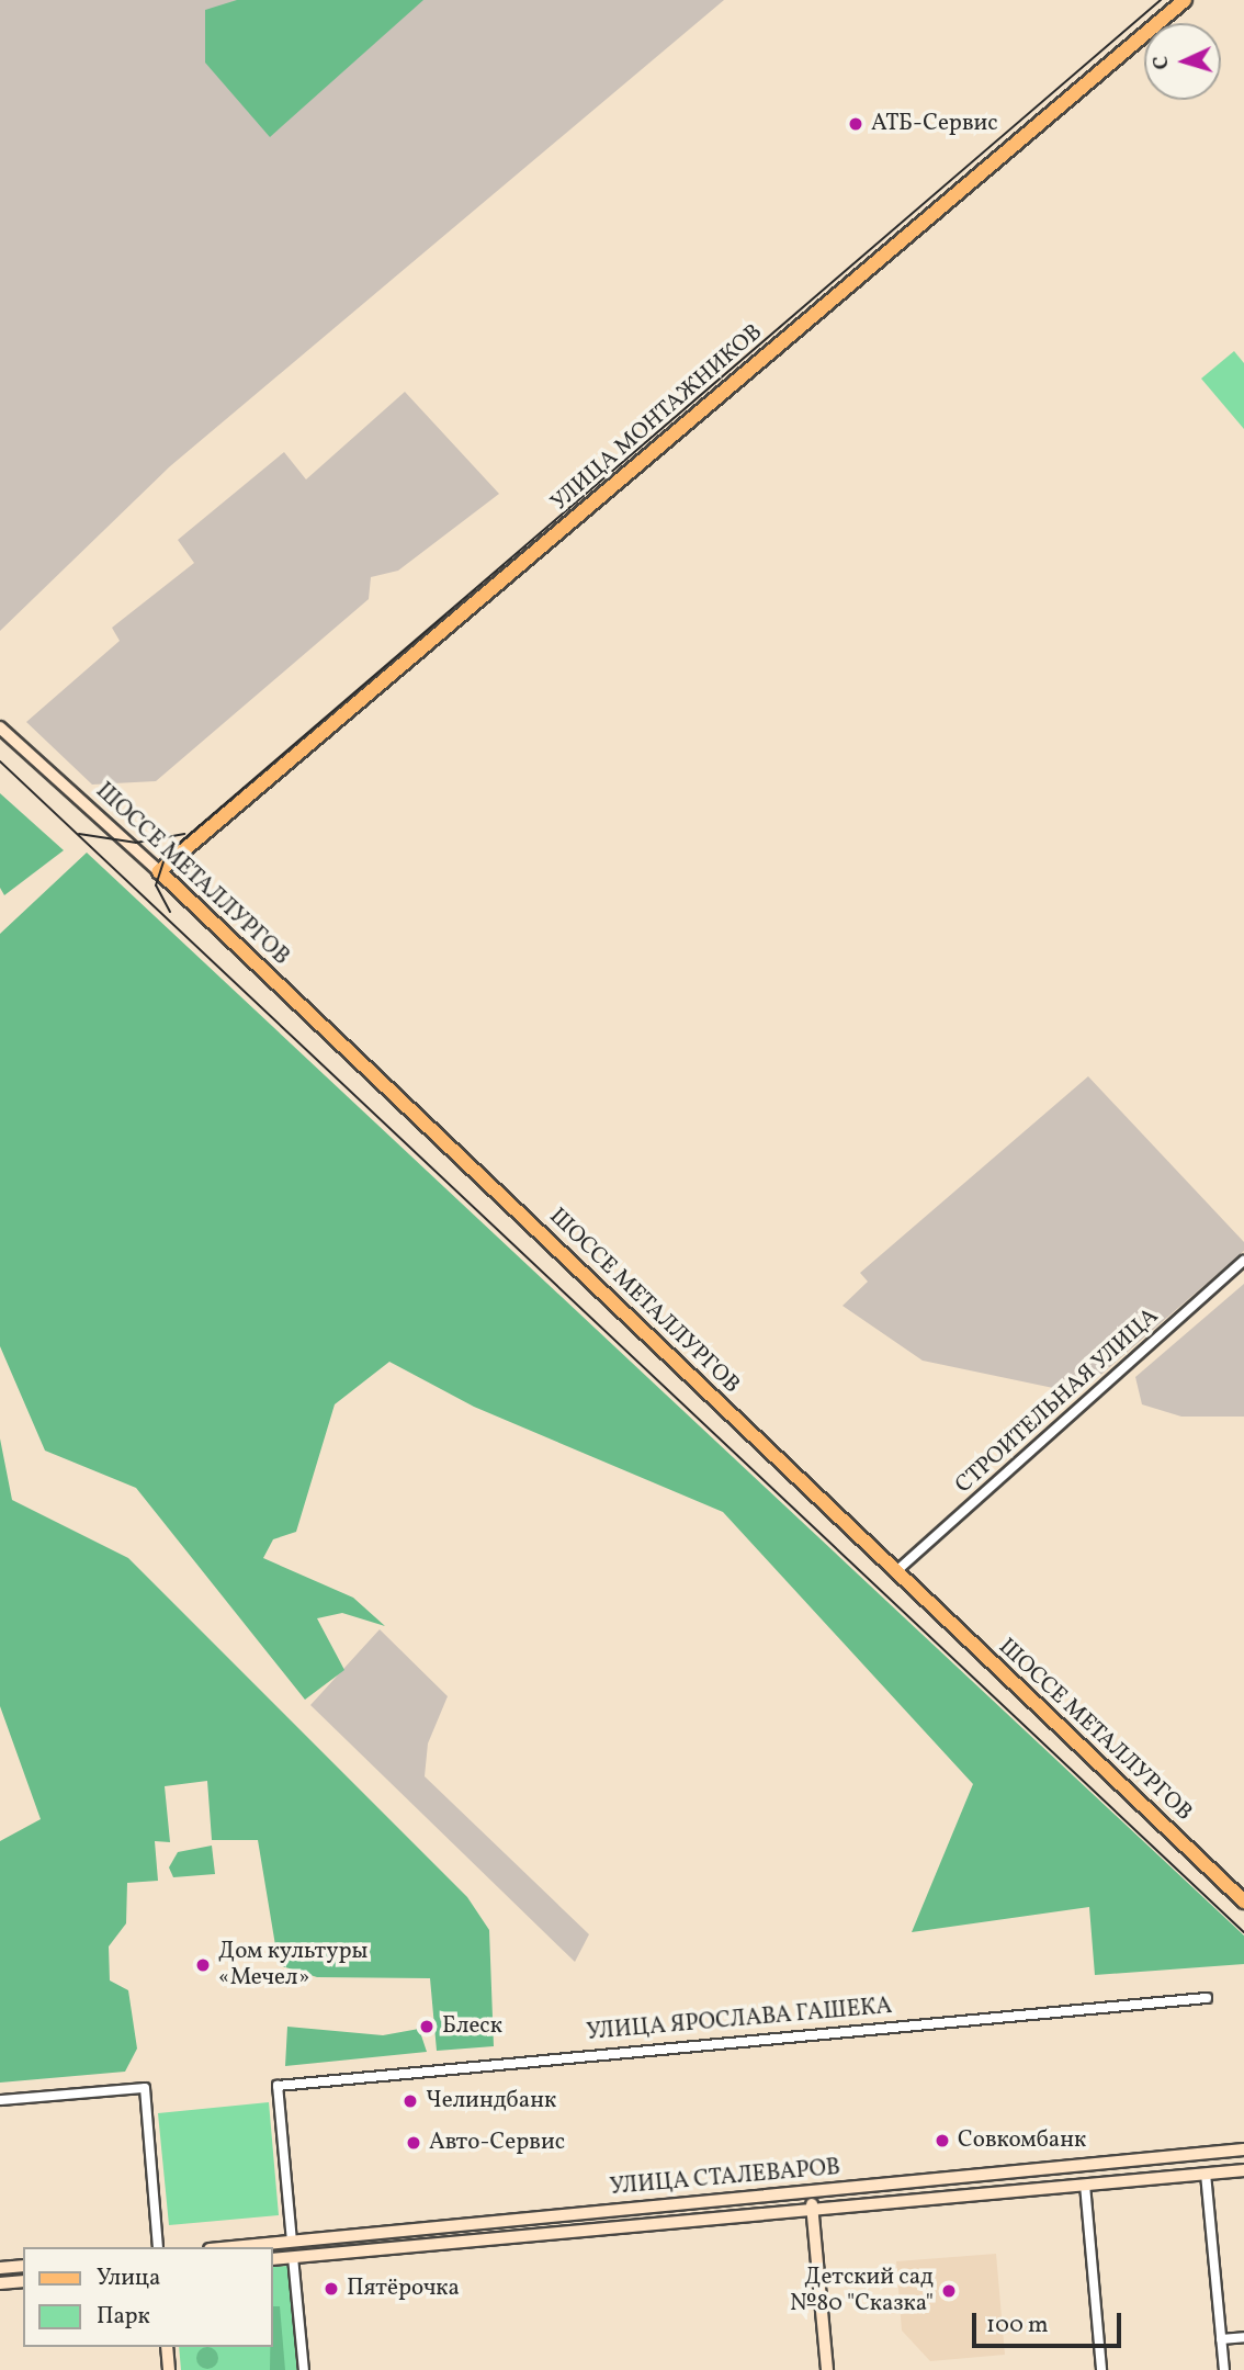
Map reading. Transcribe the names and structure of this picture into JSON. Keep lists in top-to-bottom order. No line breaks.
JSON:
{"streets":{"main road":["УЛИЦА МОНТАЖНИКОВ","ШОССЕ МЕТАЛЛУРГОВ","УЛИЦА СТАЛЕВАРОВ"],"street":["СТРОИТЕЛЬНАЯ УЛИЦА","УЛИЦА ЯРОСЛАВА ГАШЕКА"]},"crossings":[["УЛИЦА МОНТАЖНИКОВ","ШОССЕ МЕТАЛЛУРГОВ"],["ШОССЕ МЕТАЛЛУРГОВ","СТРОИТЕЛЬНАЯ УЛИЦА"],["УЛИЦА ЯРОСЛАВА ГАШЕКА","УЛИЦА СТАЛЕВАРОВ"]],"places":["АТБ-Сервис","Дом культуры «Мечел»","Блеск","Челиндбанк","Совкомбанк","Авто-Сервис","Пятёрочка","Детский сад №80 \"Сказка\""],"legend":["Улица","Парк"],"scale_bar":"100 m","north":"left"}
